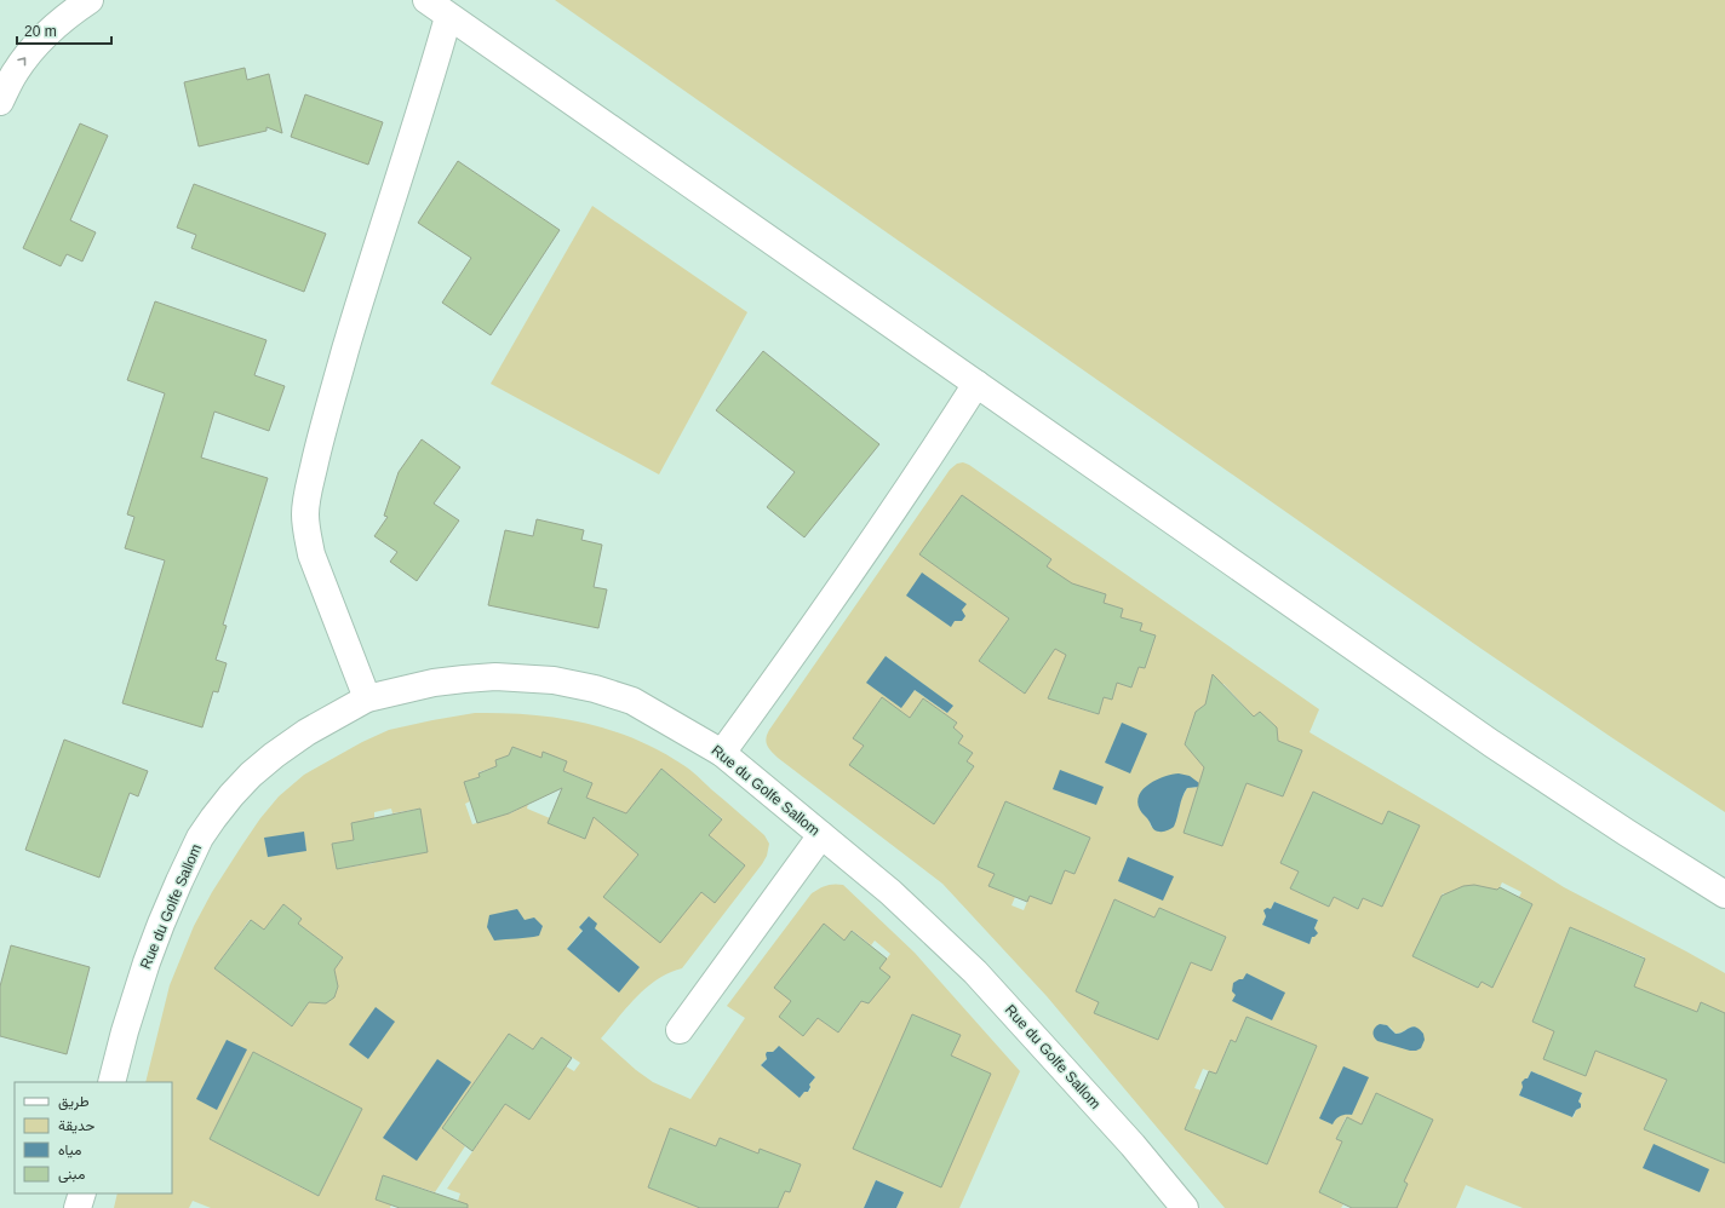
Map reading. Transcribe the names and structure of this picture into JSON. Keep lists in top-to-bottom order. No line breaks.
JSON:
{"streets":{"street":["Rue du Golfe Sallom"]},"legend":["طريق","حديقة","مياه","مبنى"],"scale_bar":"20 m"}
